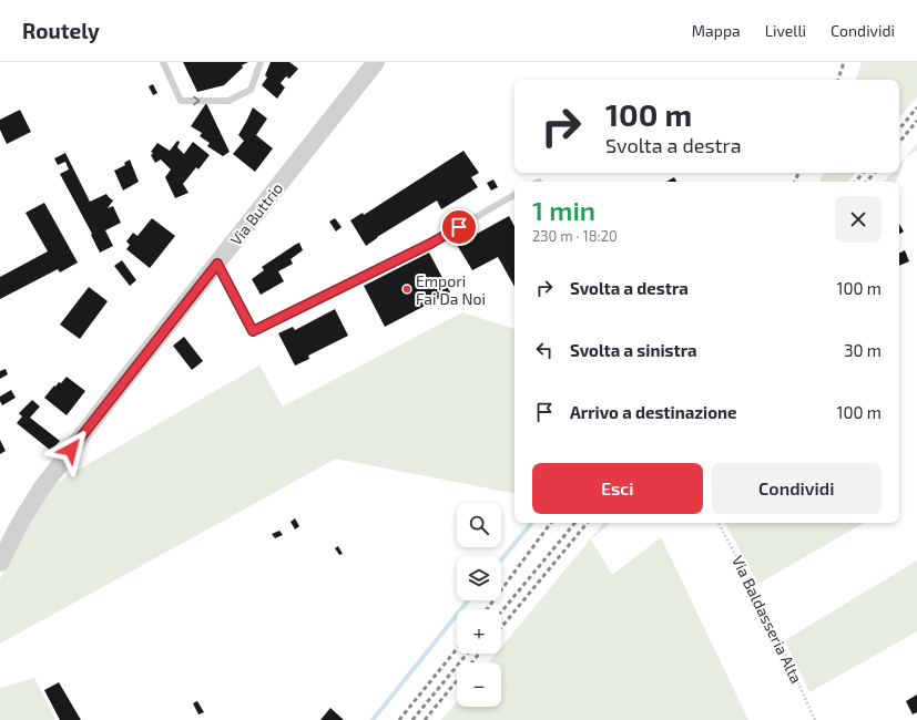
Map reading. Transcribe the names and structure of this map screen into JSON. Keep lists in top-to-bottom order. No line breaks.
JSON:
{"streets":{"street":["Via Buttrio"],"path":["Via Baldasseria Alta"]},"places":["Empori Fai Da Noi"],"page":{"header":"Routely","nav":["Mappa","Livelli","Condividi"],"turn":["100 m","Svolta a destra"],"heading":["1 min","230 m · 18:20"],"list":[{"name":"Svolta a destra","value":"100 m"},{"name":"Svolta a sinistra","value":"30 m"},{"name":"Arrivo a destinazione","value":"100 m"}],"buttons":["Esci","Condividi"],"map_buttons":["+","−"]}}
